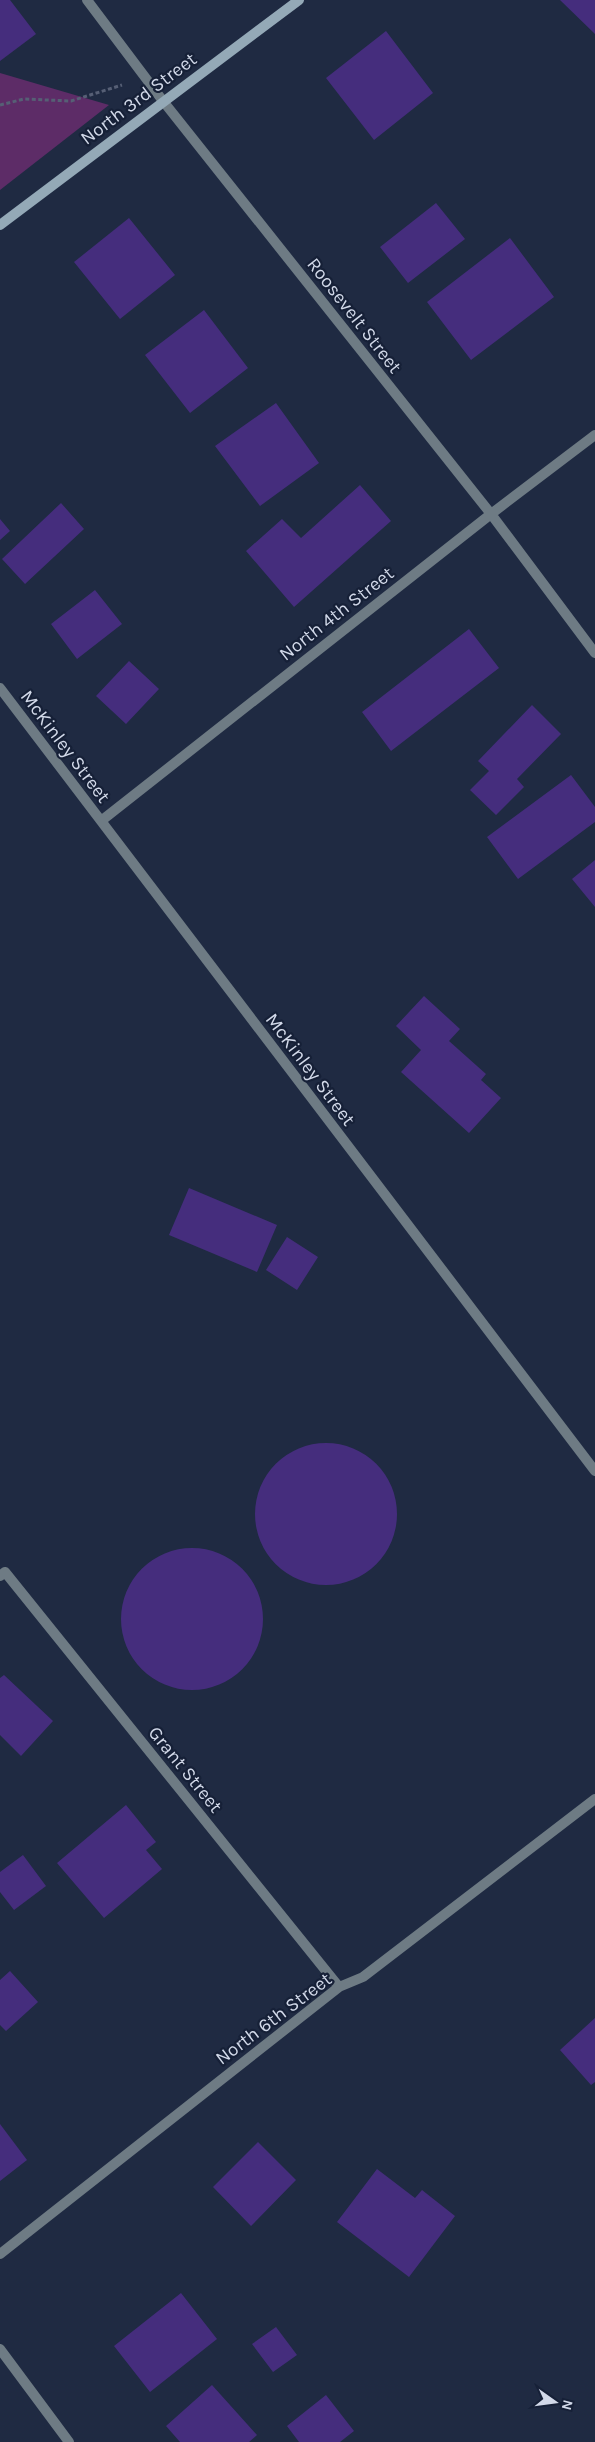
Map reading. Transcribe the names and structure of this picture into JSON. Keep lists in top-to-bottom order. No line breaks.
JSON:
{"streets":{"street":["North 3rd Street","Roosevelt Street","North 4th Street","McKinley Street","Grant Street","North 6th Street"]},"crossings":[["North 3rd Street","Roosevelt Street"],["Roosevelt Street","North 4th Street"],["North 4th Street","McKinley Street"],["Grant Street","North 6th Street"]],"north":"right"}
